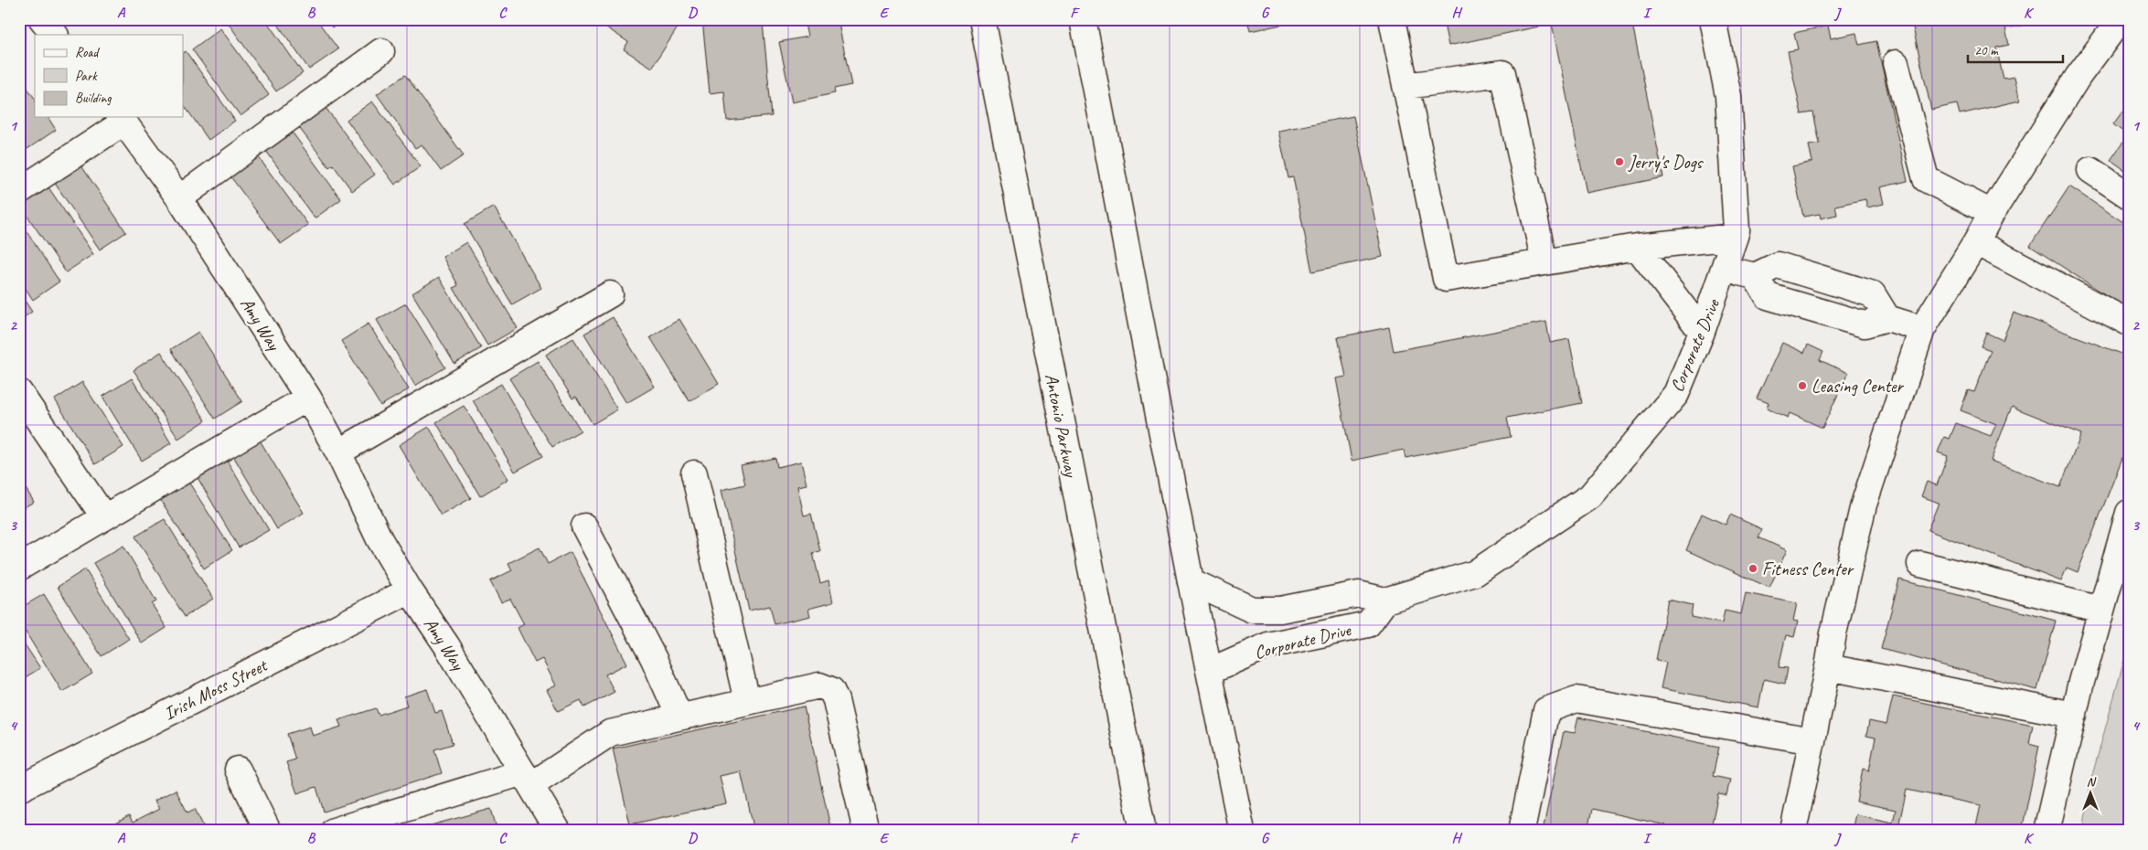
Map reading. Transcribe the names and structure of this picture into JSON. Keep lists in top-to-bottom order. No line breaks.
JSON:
{"streets":{"street":["Amy Way","Corporate Drive","Antonio Parkway","Irish Moss Street"]},"crossings":[["Amy Way","Irish Moss Street"]],"places":["Jerry's Dogs","Leasing Center","Fitness Center"],"legend":["Road","Park","Building"],"scale_bar":"20 m","north":"top","grid":{"columns":["A","B","C","D","E","F","G","H","I","J","K"],"rows":["1","2","3","4"]}}
